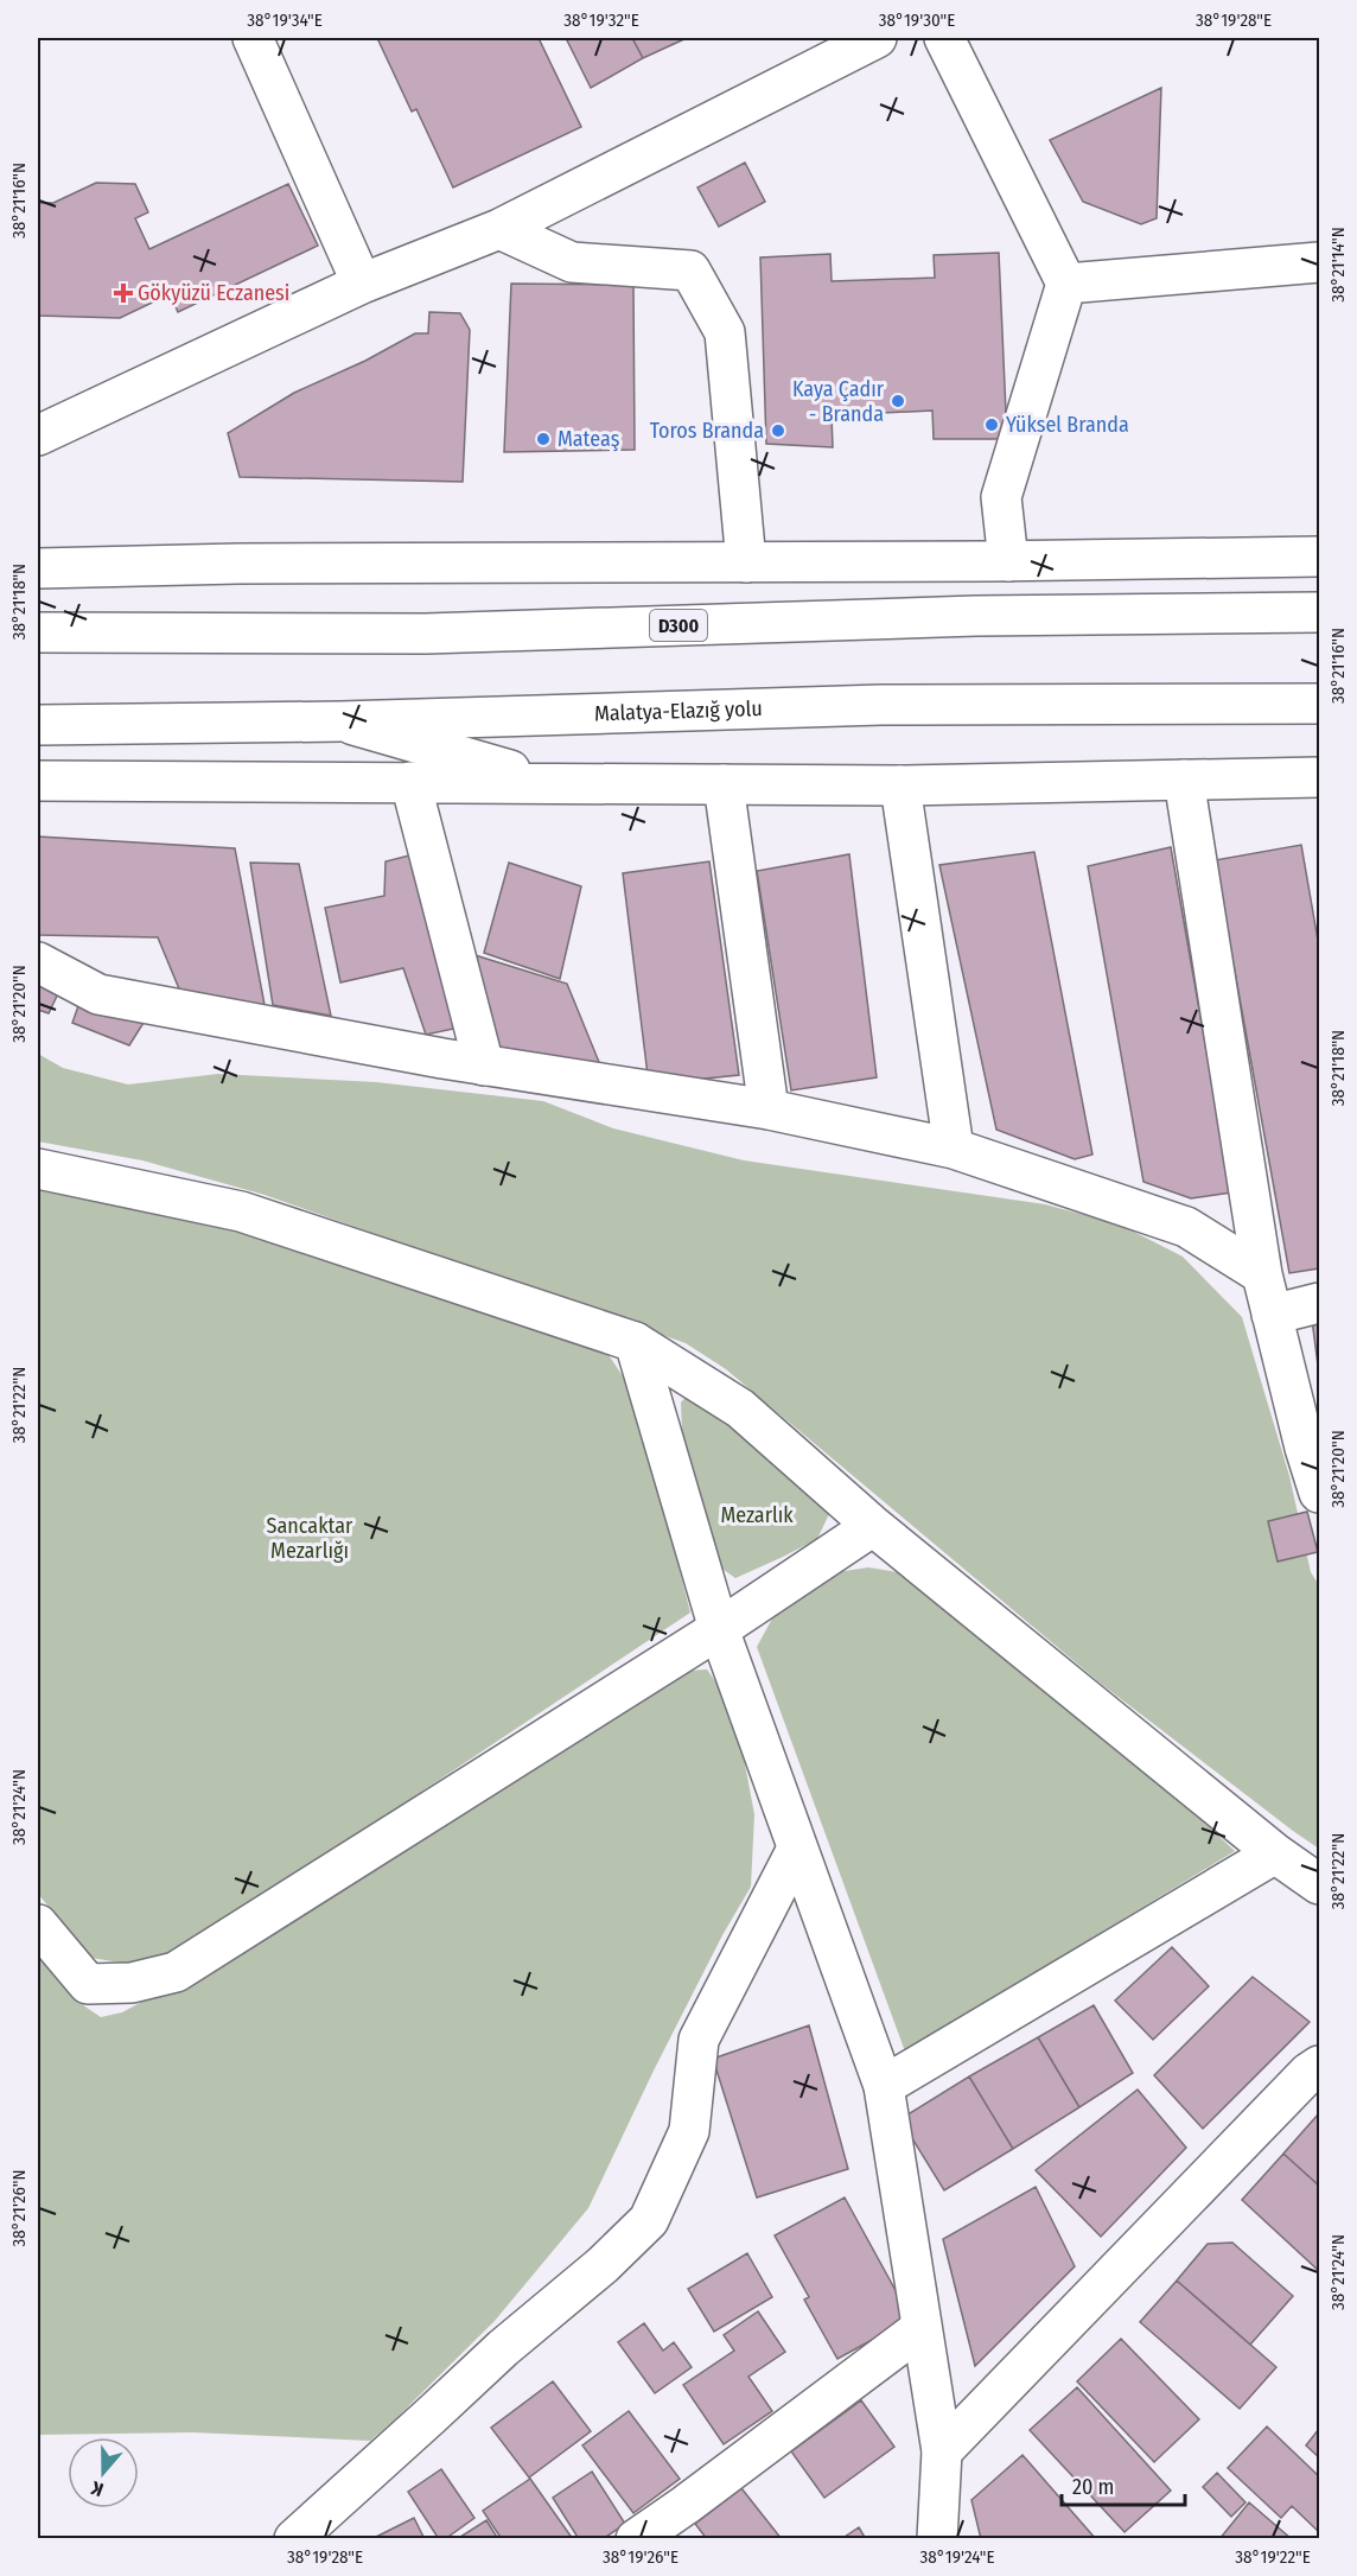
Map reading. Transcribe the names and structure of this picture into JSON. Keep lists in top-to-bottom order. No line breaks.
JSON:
{"streets":{"main road":["D300","Malatya-Elazığ yolu"]},"parks":["Mezarlık","Sancaktar Mezarlığı"],"places":{"health":["Gökyüzü Eczanesi"],"other":["Kaya Çadır - Branda","Yüksel Branda","Toros Branda","Mateaş"]},"scale_bar":"20 m","north":"bottom","coordinates":["38°19'34\"E","38°19'32\"E","38°19'30\"E","38°19'28\"E","38°21'16\"N","38°21'14\"N","38°21'18\"N","38°21'20\"N","38°21'22\"N","38°21'24\"N","38°21'26\"N","38°19'26\"E","38°19'24\"E","38°19'22\"E"]}
